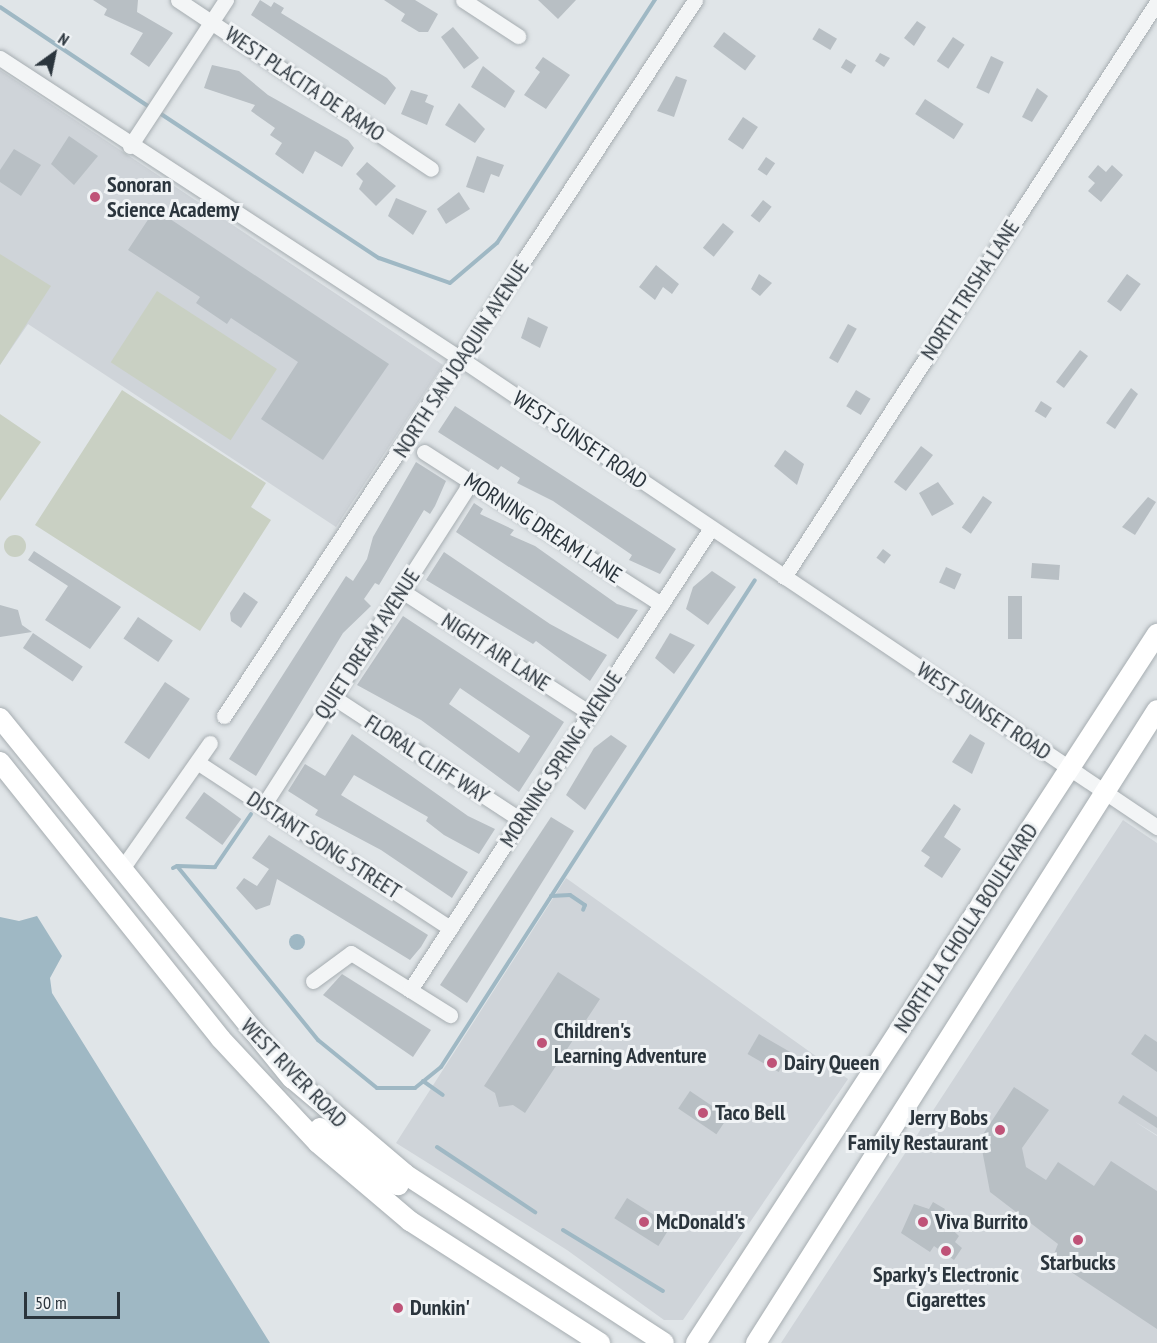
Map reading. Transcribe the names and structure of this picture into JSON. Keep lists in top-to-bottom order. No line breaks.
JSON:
{"streets":{"main road":["NORTH LA CHOLLA BOULEVARD","WEST RIVER ROAD"],"street":["WEST PLACITA DE RAMO","NORTH TRISHA LANE","NORTH SAN JOAQUIN AVENUE","WEST SUNSET ROAD","MORNING DREAM LANE","QUIET DREAM AVENUE","NIGHT AIR LANE","FLORAL CLIFF WAY","MORNING SPRING AVENUE","DISTANT SONG STREET"]},"crossings":[["NORTH TRISHA LANE","WEST SUNSET ROAD"],["NORTH SAN JOAQUIN AVENUE","WEST SUNSET ROAD"],["WEST SUNSET ROAD","MORNING SPRING AVENUE"],["WEST SUNSET ROAD","NORTH LA CHOLLA BOULEVARD"],["MORNING DREAM LANE","QUIET DREAM AVENUE"],["MORNING DREAM LANE","MORNING SPRING AVENUE"],["QUIET DREAM AVENUE","NIGHT AIR LANE"],["QUIET DREAM AVENUE","FLORAL CLIFF WAY"],["QUIET DREAM AVENUE","DISTANT SONG STREET"],["NIGHT AIR LANE","MORNING SPRING AVENUE"],["FLORAL CLIFF WAY","MORNING SPRING AVENUE"],["MORNING SPRING AVENUE","DISTANT SONG STREET"]],"places":["Sonoran Science Academy","Children's Learning Adventure","Dairy Queen","Taco Bell","Jerry Bobs Family Restaurant","McDonald's","Viva Burrito","Starbucks","Sparky's Electronic Cigarettes","Dunkin'"],"scale_bar":"50 m","north":"top right"}
